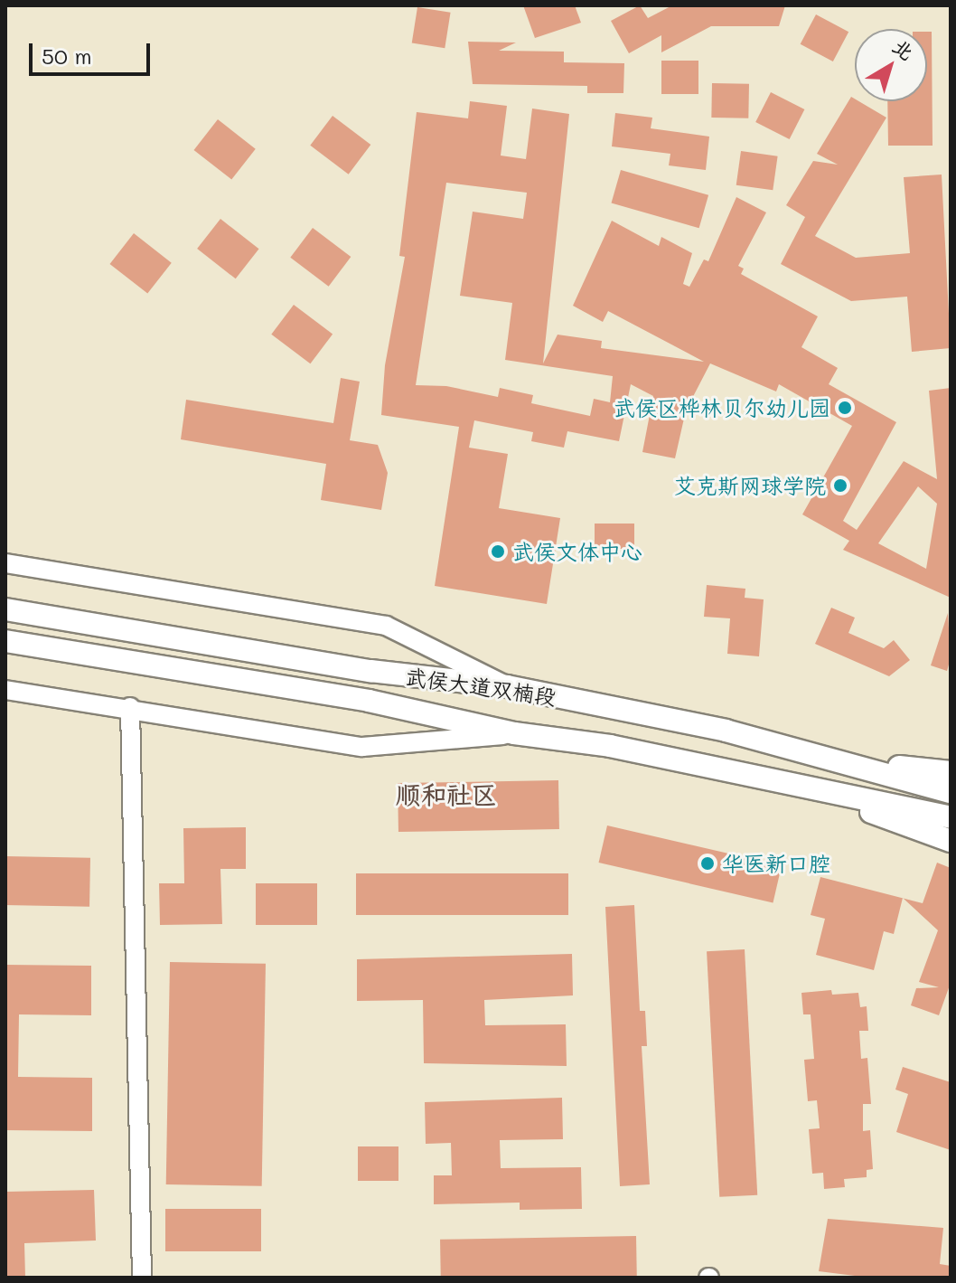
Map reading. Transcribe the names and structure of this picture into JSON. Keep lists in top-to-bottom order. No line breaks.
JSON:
{"streets":{"main road":["武侯大道双楠段"]},"districts":["顺和社区"],"places":["武侯区桦林贝尔幼儿园","艾克斯网球学院","武侯文体中心","华医新口腔"],"scale_bar":"50 m","north":"top right"}
